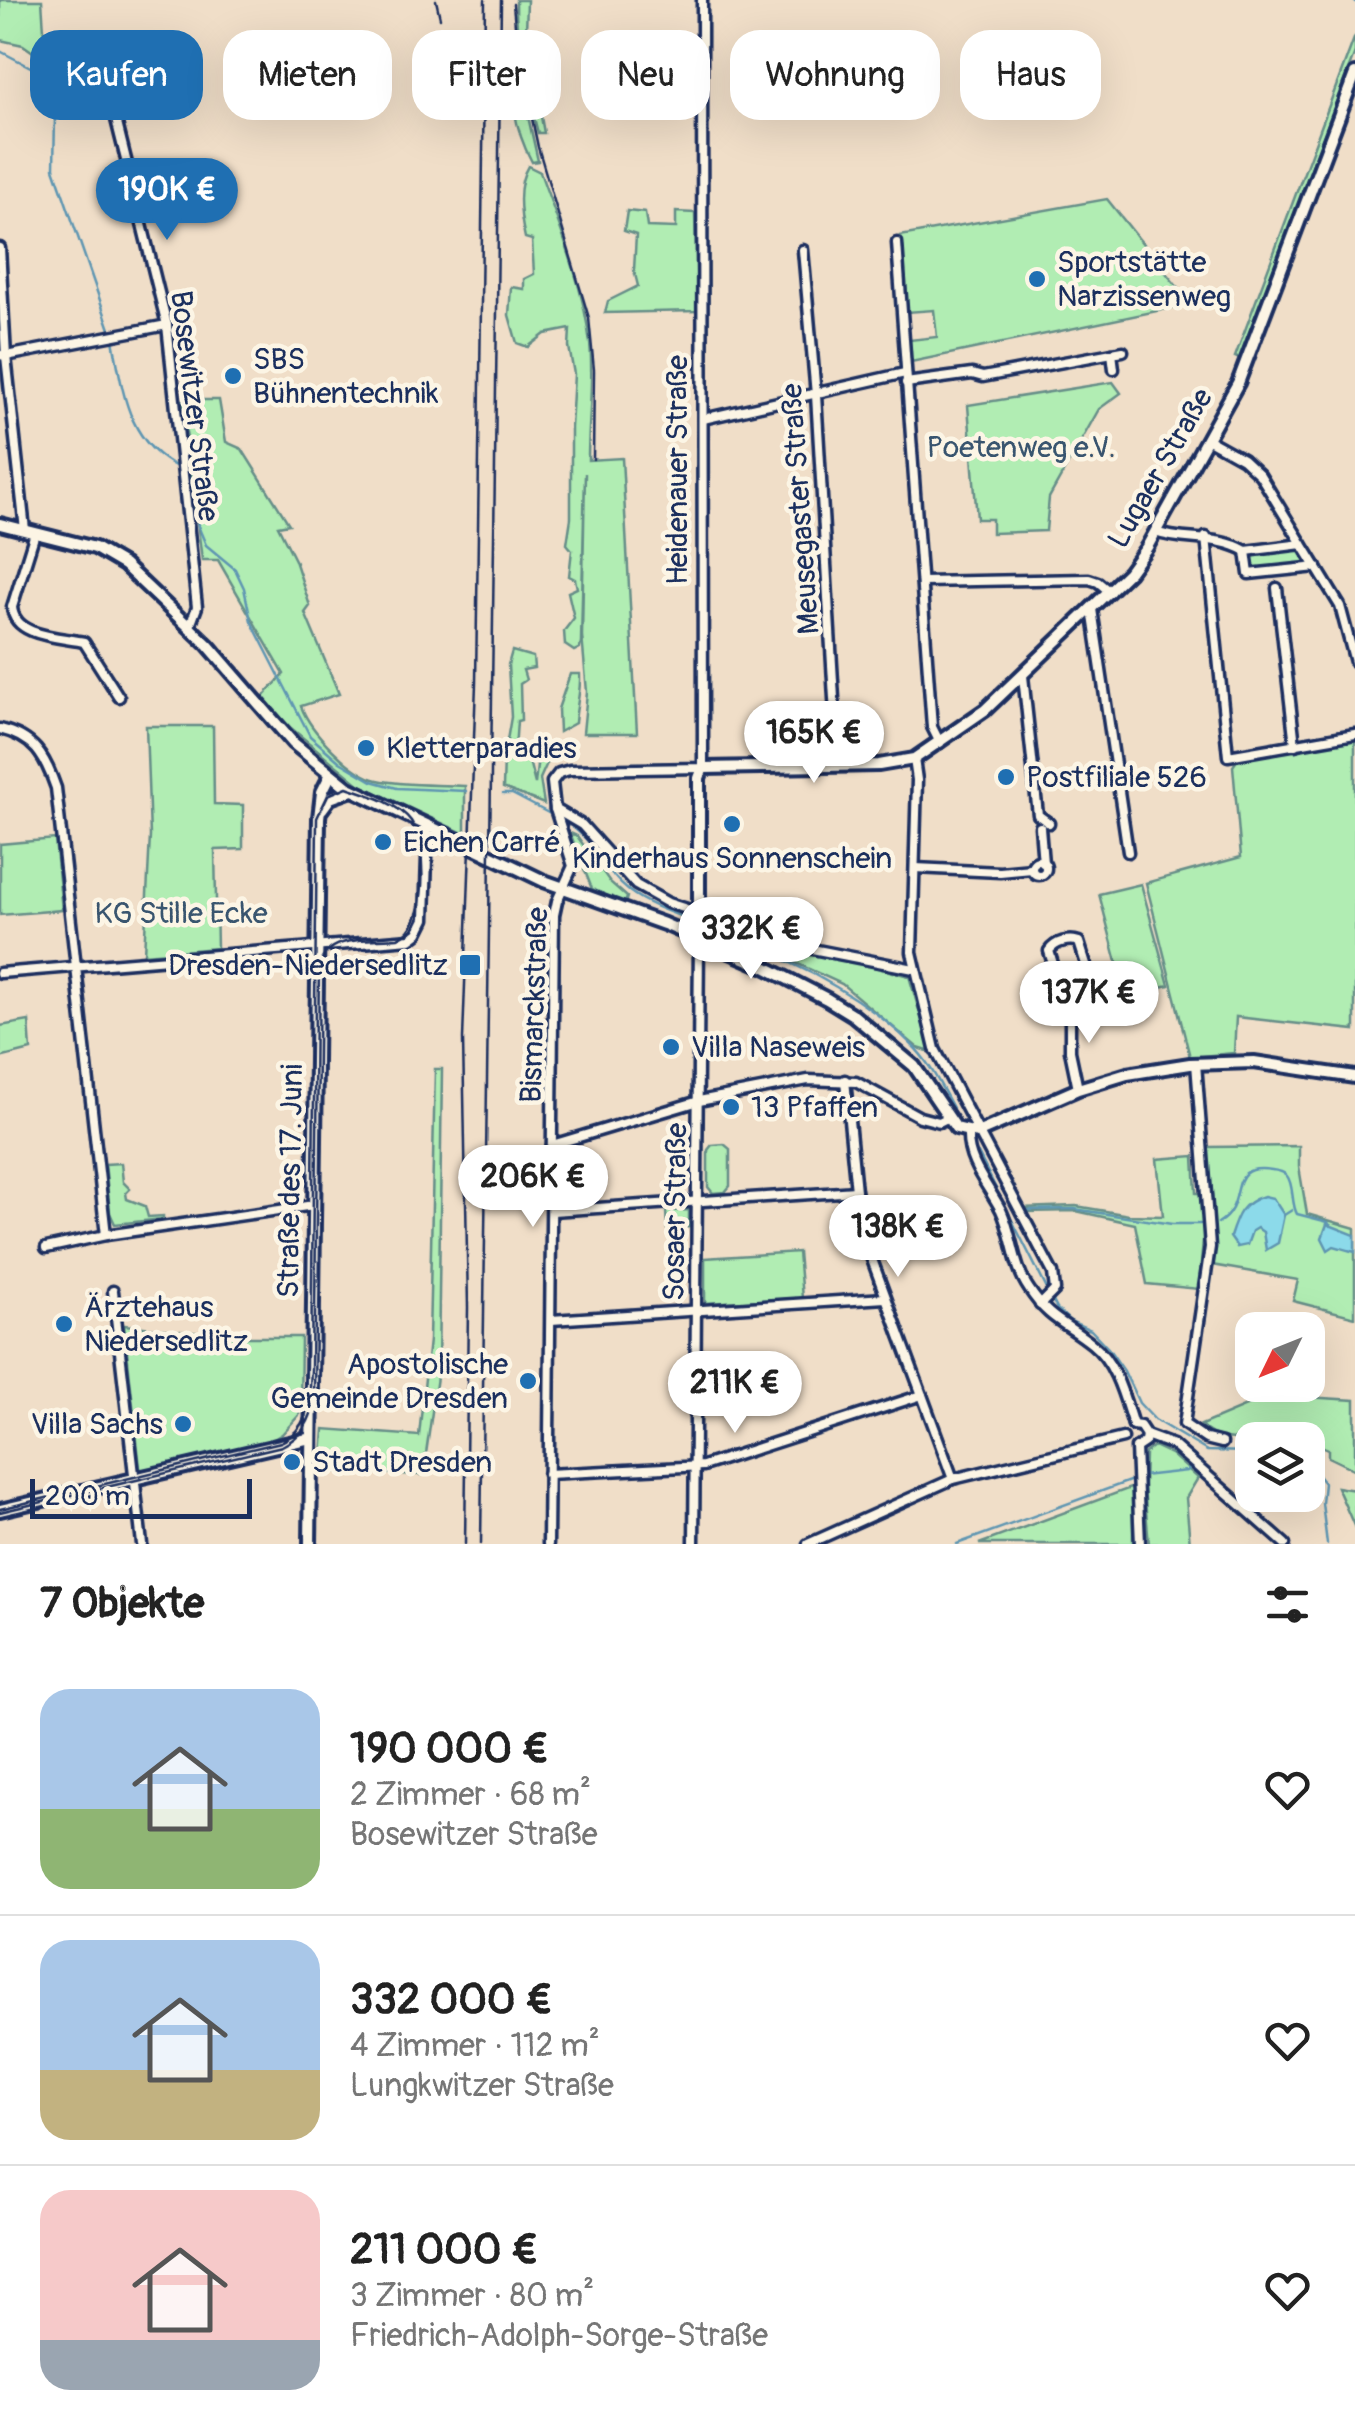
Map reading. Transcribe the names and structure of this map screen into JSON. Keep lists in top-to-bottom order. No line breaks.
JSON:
{"streets":{"street":["Bosewitzer Straße","Lugaer Straße","Heidenauer Straße","Meusegaster Straße","Bismarckstraße","Straße des 17. Juni","Sosaer Straße"]},"crossings":[["Heidenauer Straße","Sosaer Straße"]],"parks":["Poetenweg e.V.","KG Stille Ecke"],"places":{"other":["Sportstätte Narzissenweg","SBS Bühnentechnik","Kletterparadies","Postfiliale 526","Kinderhaus Sonnenschein","Eichen Carré","Villa Naseweis","13 Pfaffen","Ärztehaus Niedersedlitz","Apostolische Gemeinde Dresden","Villa Sachs","Stadt Dresden"],"transit":["Dresden-Niedersedlitz"]},"scale_bar":"200 m","north":"bottom left","page":{"chip":["Kaufen","Mieten","Filter","Neu","Wohnung","Haus"],"price":["190K €","165K €","332K €","137K €","206K €","138K €","211K €"],"scale":"200 m","heading":"7 Objekte","list":[{"name":"190 000 €","note":"2 Zimmer · 68 m² · Bosewitzer Straße"},{"name":"332 000 €","note":"4 Zimmer · 112 m² · Lungkwitzer Straße"},{"name":"211 000 €","note":"3 Zimmer · 80 m² · Friedrich-Adolph-Sorge-Straße"}]}}
